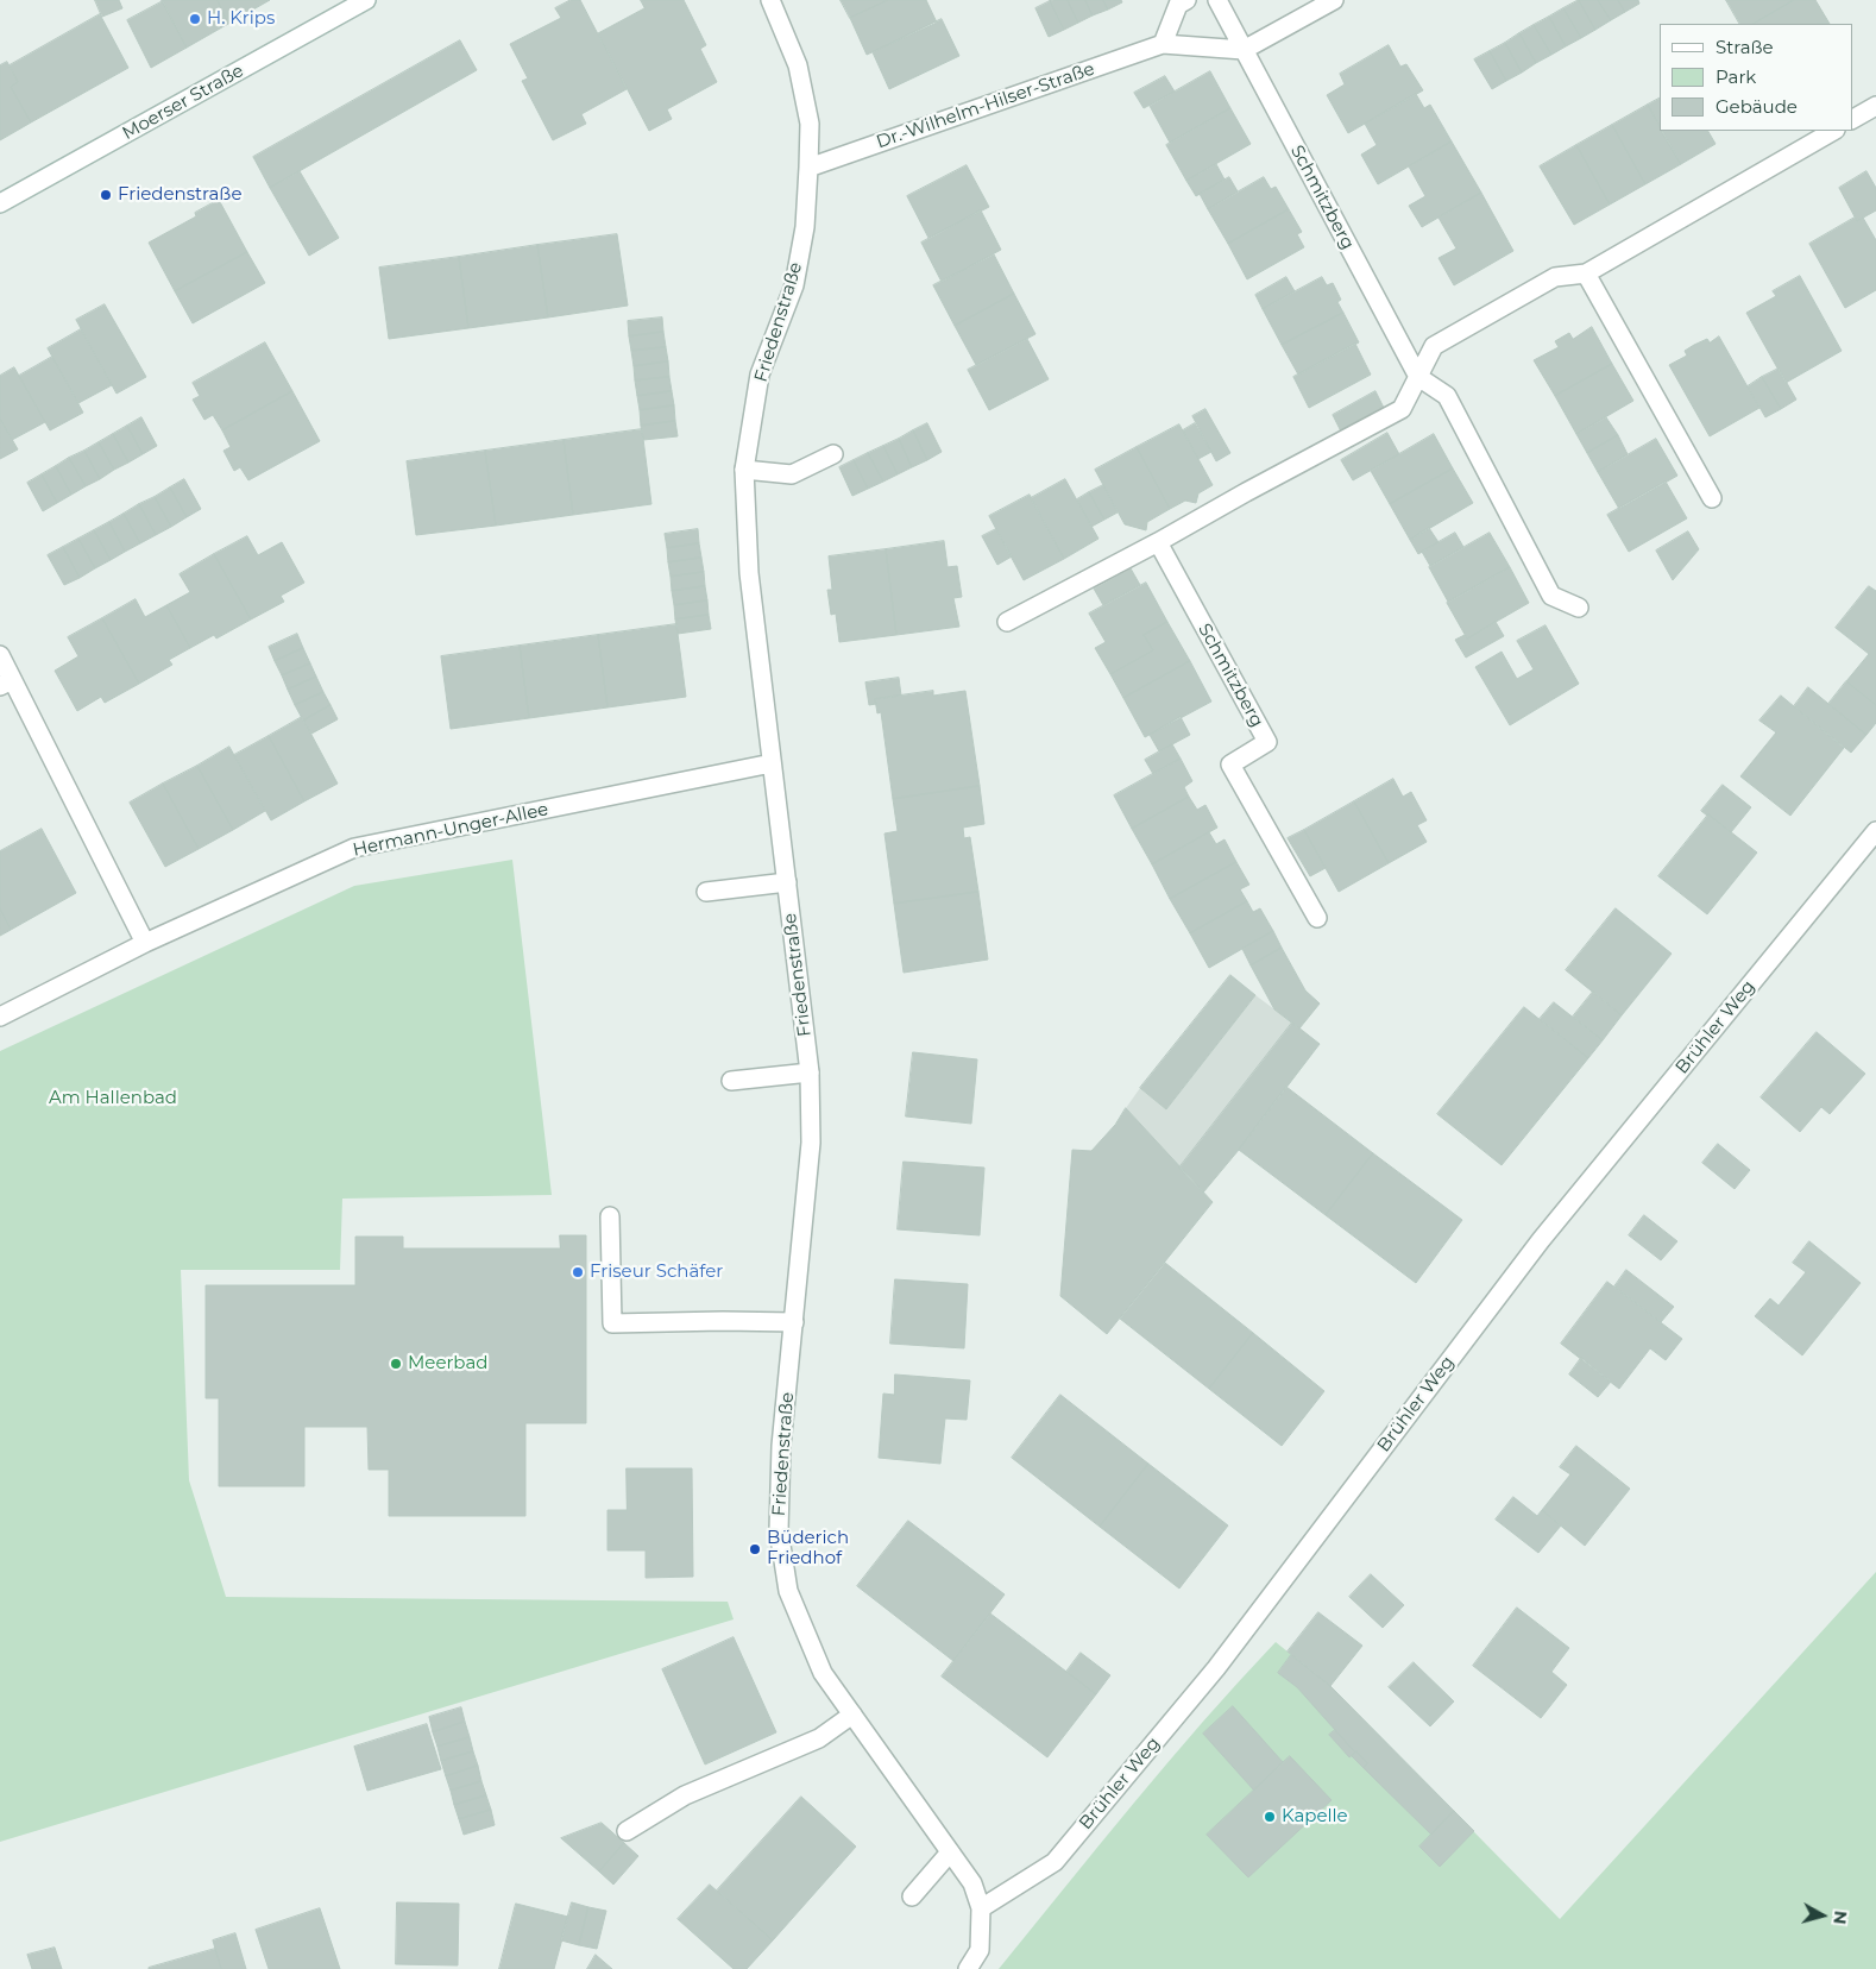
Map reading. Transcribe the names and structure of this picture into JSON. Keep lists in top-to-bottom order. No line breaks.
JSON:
{"streets":{"street":["Moerser Straße","Dr.-Wilhelm-Hilser-Straße","Schmitzberg","Friedenstraße","Hermann-Unger-Allee","Brühler Weg"]},"crossings":[["Dr.-Wilhelm-Hilser-Straße","Schmitzberg"],["Dr.-Wilhelm-Hilser-Straße","Friedenstraße"],["Friedenstraße","Hermann-Unger-Allee"],["Friedenstraße","Brühler Weg"]],"parks":["Am Hallenbad"],"places":["H. Krips","Friedenstraße","Friseur Schäfer","Meerbad","Büderich Friedhof","Kapelle"],"legend":["Straße","Park","Gebäude"],"north":"right"}
